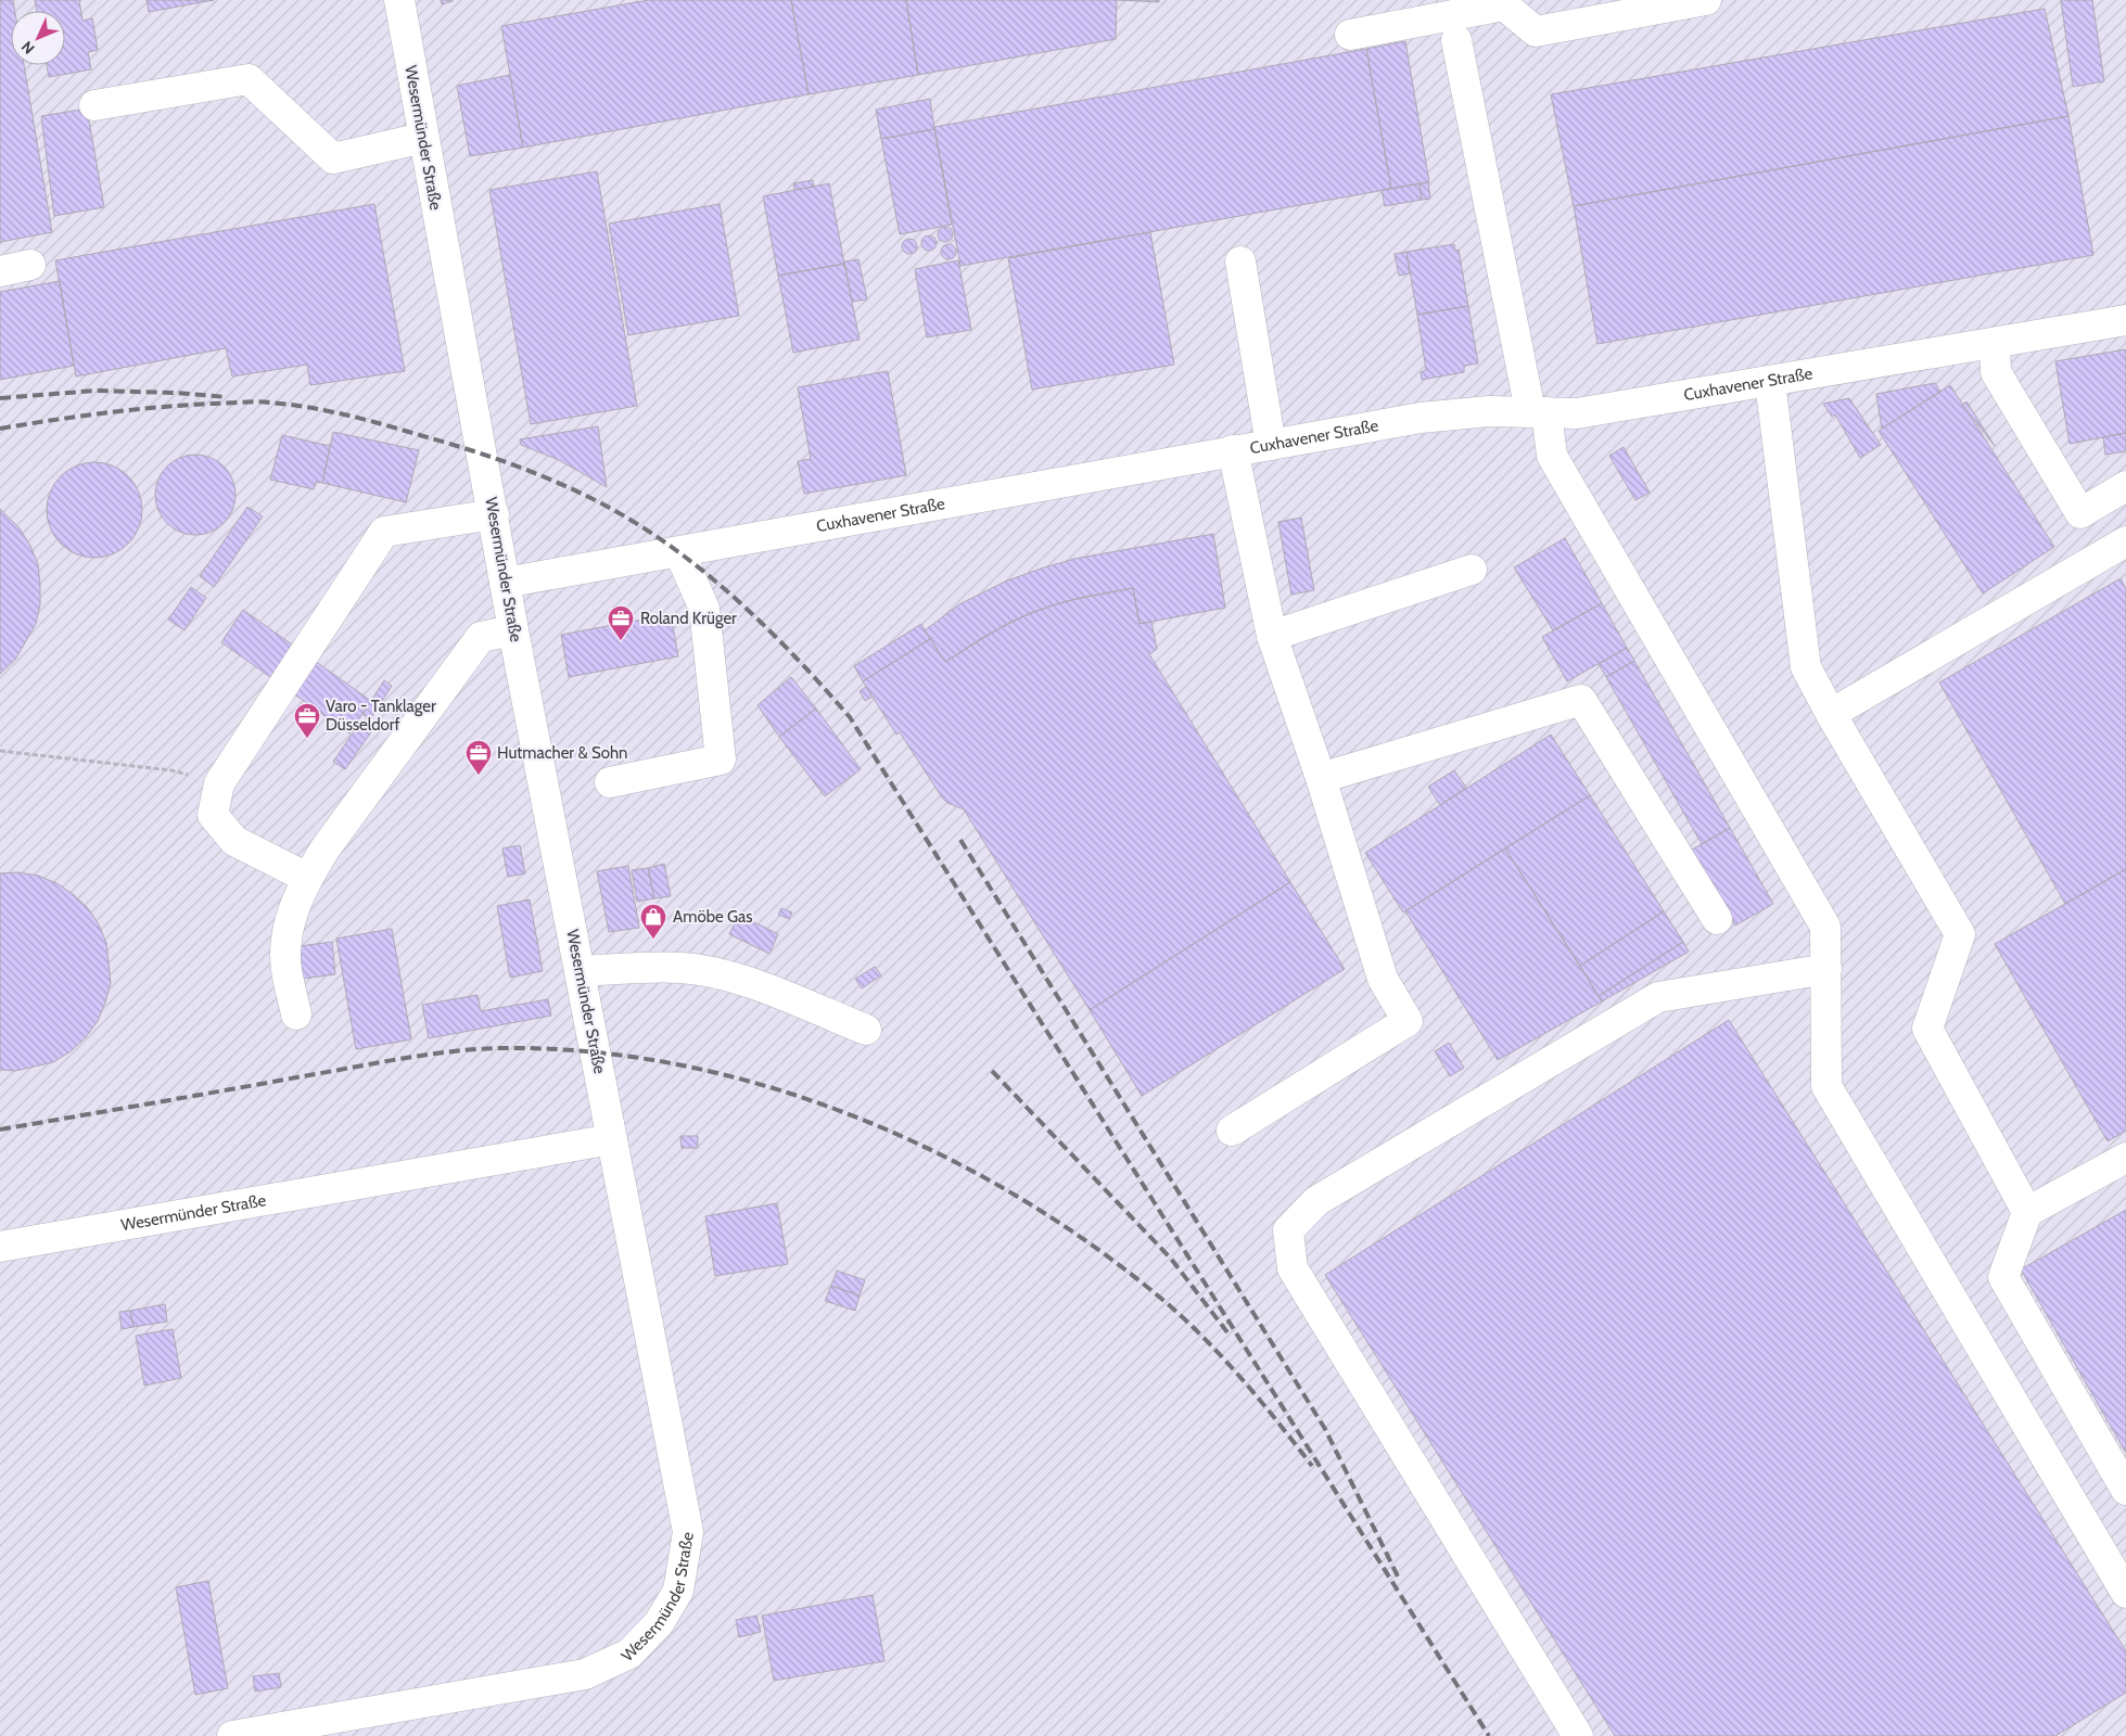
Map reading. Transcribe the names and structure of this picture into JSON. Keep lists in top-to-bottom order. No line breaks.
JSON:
{"streets":{"street":["Wesermünder Straße","Cuxhavener Straße"]},"crossings":[["Wesermünder Straße","Cuxhavener Straße"]],"places":{"office":["Roland Krüger","Varo - Tanklager Düsseldorf","Hutmacher & Sohn"],"shop":["Amöbe Gas"]},"north":"bottom left"}
